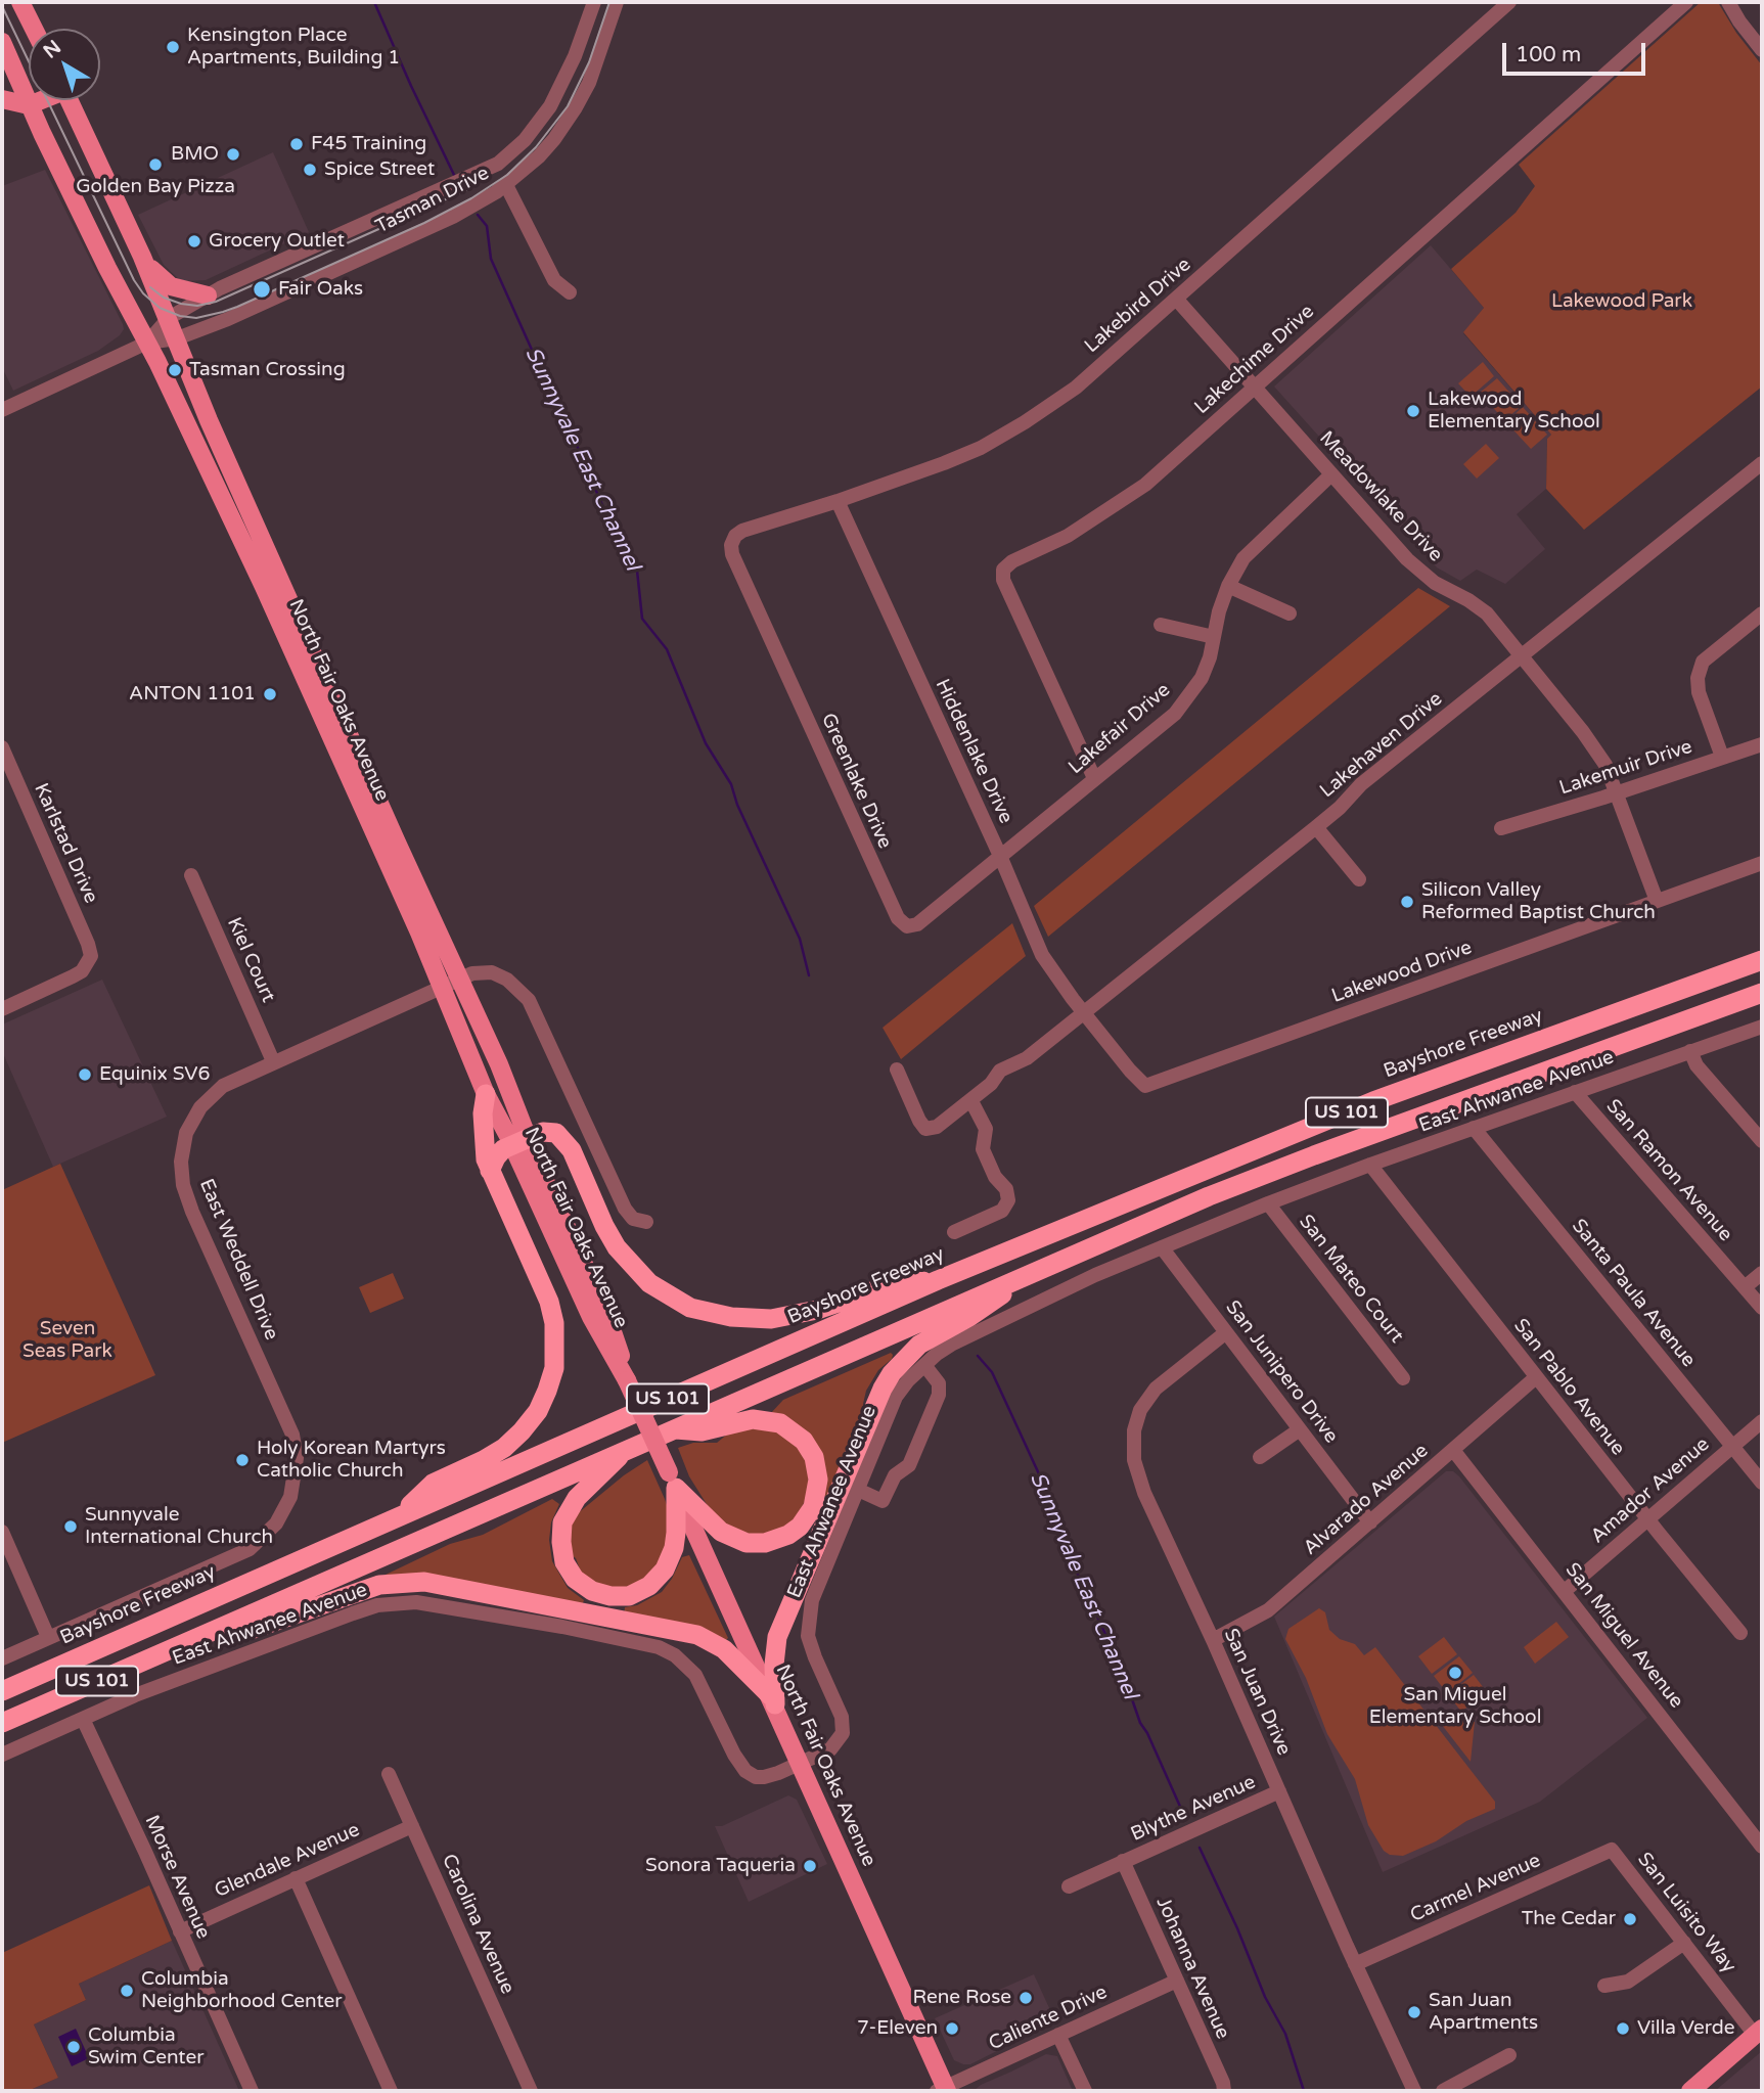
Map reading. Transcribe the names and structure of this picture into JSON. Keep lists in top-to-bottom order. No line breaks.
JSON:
{"streets":{"highway":["Bayshore Freeway","US 101"],"main road":["North Fair Oaks Avenue"],"street":["Tasman Drive","Lakebird Drive","Lakechime Drive","Meadowlake Drive","Lakefair Drive","Lakehaven Drive","Hiddenlake Drive","Lakemuir Drive","Greenlake Drive","Karlstad Drive","Kiel Court","Lakewood Drive","East Ahwanee Avenue","San Ramon Avenue","East Weddell Drive","San Mateo Court","Santa Paula Avenue","San Junipero Drive","San Pablo Avenue","Amador Avenue","Alvarado Avenue","San Miguel Avenue","San Juan Drive","Blythe Avenue","Glendale Avenue","Morse Avenue","Carmel Avenue","San Luisito Way","Carolina Avenue","Johanna Avenue","Caliente Drive"]},"crossings":[["Tasman Drive","North Fair Oaks Avenue"],["Lakebird Drive","Meadowlake Drive"],["Lakebird Drive","Hiddenlake Drive"],["Lakebird Drive","Greenlake Drive"],["Lakechime Drive","Meadowlake Drive"],["Lakechime Drive","Lakefair Drive"],["Meadowlake Drive","Lakefair Drive"],["Meadowlake Drive","Lakehaven Drive"],["Meadowlake Drive","Lakemuir Drive"],["Meadowlake Drive","Lakewood Drive"],["North Fair Oaks Avenue","East Ahwanee Avenue"],["North Fair Oaks Avenue","East Weddell Drive"],["North Fair Oaks Avenue","Caliente Drive"],["Lakefair Drive","Hiddenlake Drive"],["Lakefair Drive","Greenlake Drive"],["Lakehaven Drive","Hiddenlake Drive"],["Lakehaven Drive","Lakewood Drive"],["Hiddenlake Drive","Greenlake Drive"],["Hiddenlake Drive","Lakewood Drive"],["Kiel Court","East Weddell Drive"],["East Ahwanee Avenue","San Ramon Avenue"],["East Ahwanee Avenue","San Mateo Court"],["East Ahwanee Avenue","Santa Paula Avenue"],["East Ahwanee Avenue","San Junipero Drive"],["East Ahwanee Avenue","San Pablo Avenue"],["East Ahwanee Avenue","Morse Avenue"],["Santa Paula Avenue","Amador Avenue"],["San Junipero Drive","Alvarado Avenue"],["San Junipero Drive","San Juan Drive"],["San Pablo Avenue","Amador Avenue"],["San Pablo Avenue","Alvarado Avenue"],["Amador Avenue","San Miguel Avenue"],["Alvarado Avenue","San Miguel Avenue"],["Alvarado Avenue","San Juan Drive"],["San Juan Drive","Blythe Avenue"],["San Juan Drive","Carmel Avenue"],["Blythe Avenue","Johanna Avenue"],["Glendale Avenue","Morse Avenue"],["Glendale Avenue","Carolina Avenue"],["Carmel Avenue","San Luisito Way"],["Johanna Avenue","Caliente Drive"]],"water":["Sunnyvale East Channel"],"parks":["Lakewood Park","Seven Seas Park"],"places":["Kensington Place Apartments, Building 1","F45 Training","BMO","Golden Bay Pizza","Spice Street","Grocery Outlet","Fair Oaks","Tasman Crossing","Lakewood Elementary School","ANTON 1101","Silicon Valley Reformed Baptist Church","Equinix SV6","Holy Korean Martyrs Catholic Church","Sunnyvale International Church","San Miguel Elementary School","Sonora Taqueria","The Cedar","Columbia Neighborhood Center","Rene Rose","San Juan Apartments","7-Eleven","Villa Verde","Columbia Swim Center"],"scale_bar":"100 m","north":"top left"}
